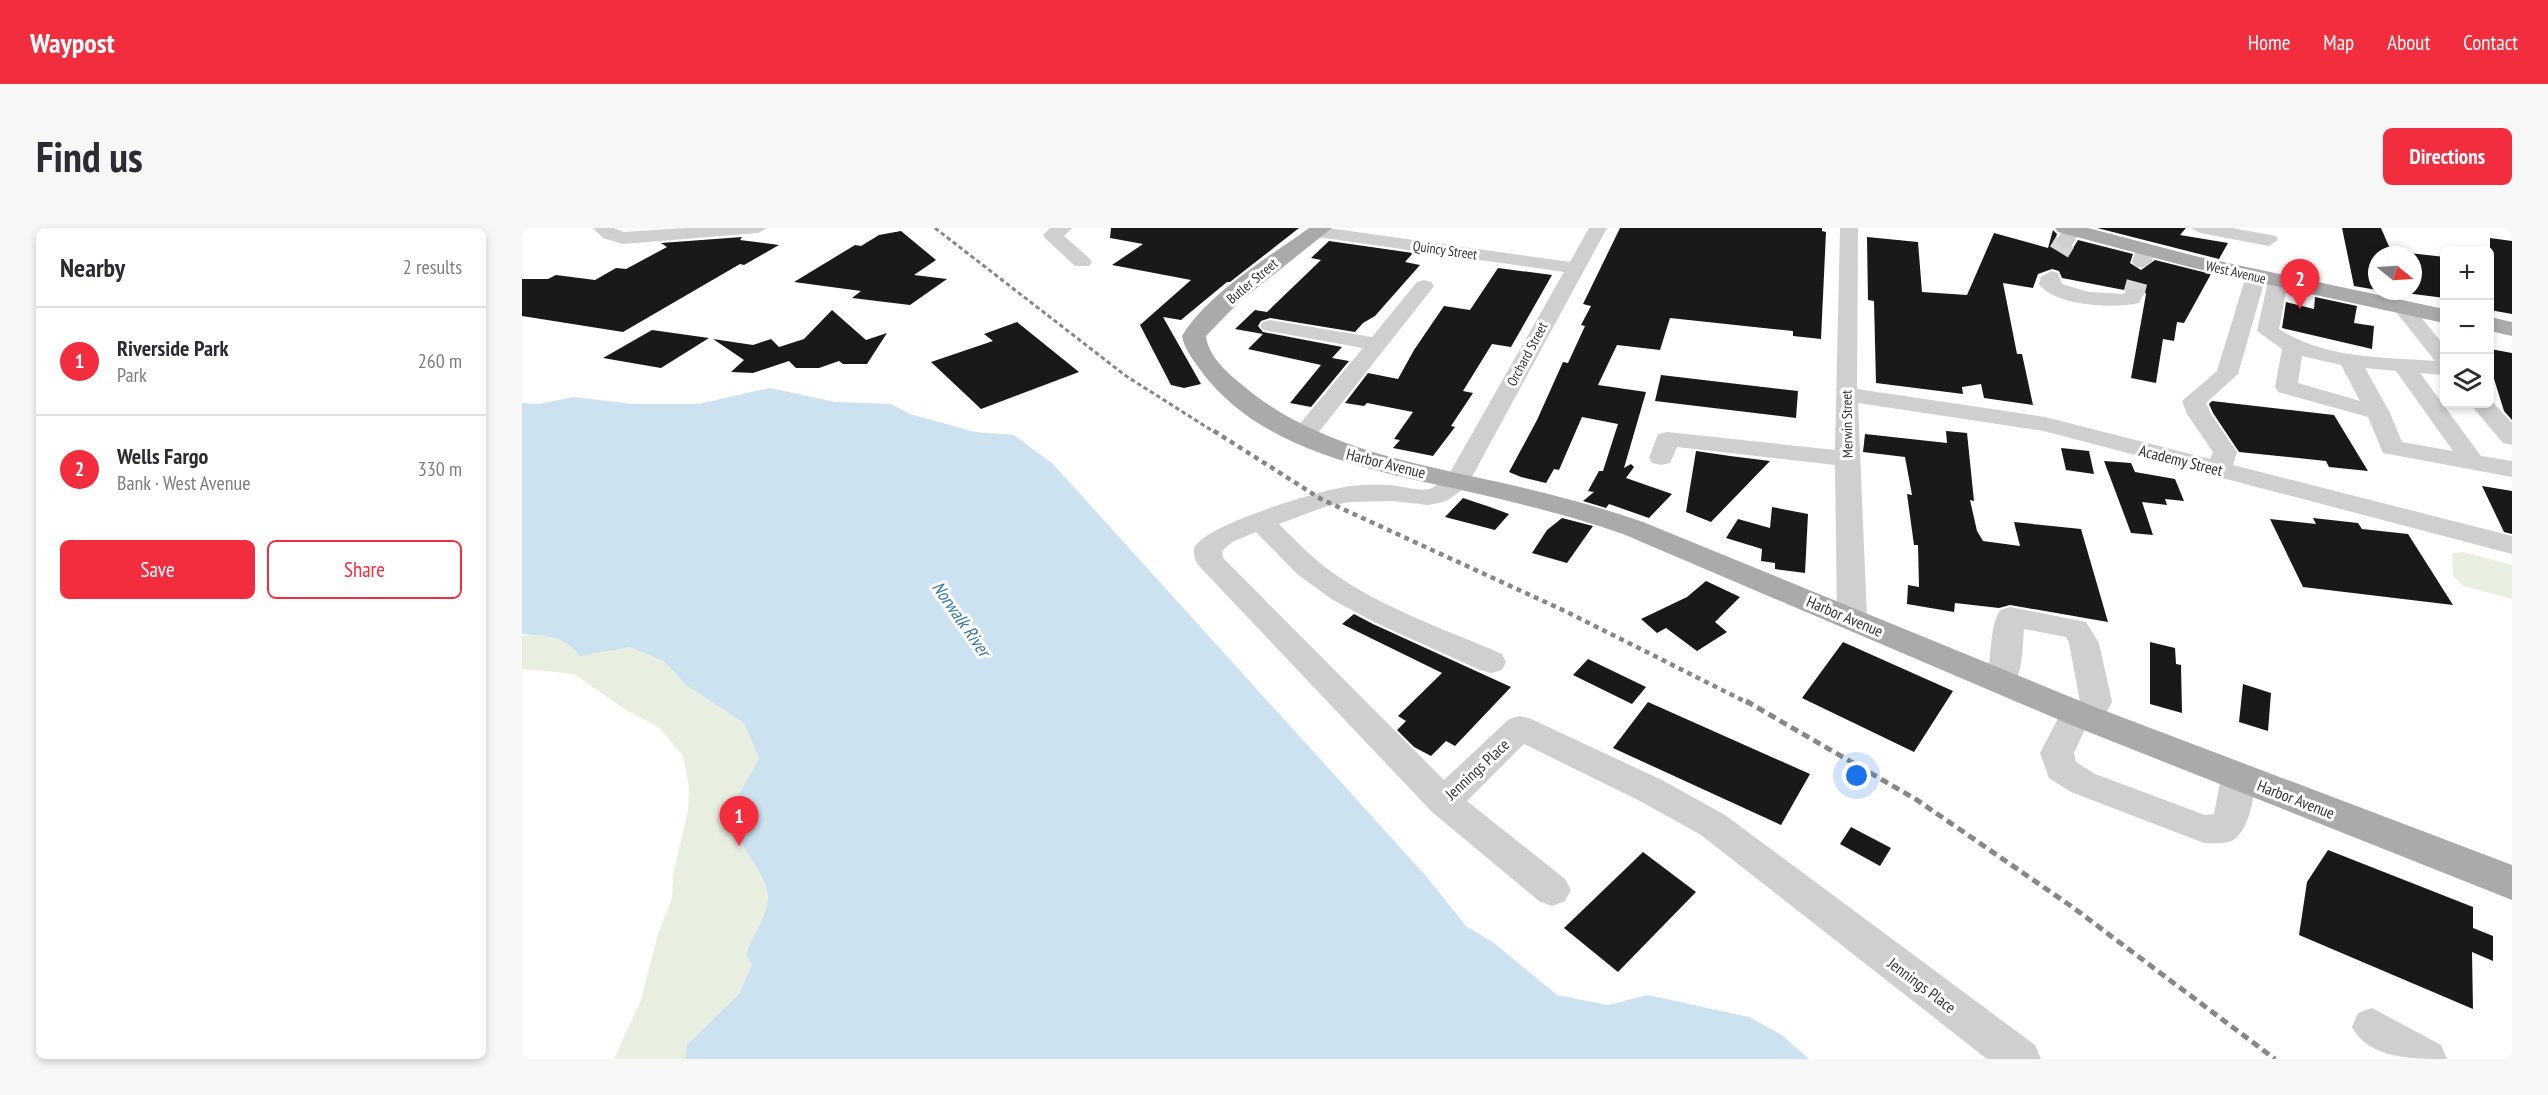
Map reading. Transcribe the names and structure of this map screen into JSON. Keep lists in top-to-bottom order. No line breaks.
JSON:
{"streets":{"main road":["West Avenue","Butler Street","Harbor Avenue"],"street":["Quincy Street","Orchard Street","Merwin Street","Academy Street","Jennings Place"]},"crossings":[["Quincy Street","Butler Street"],["Quincy Street","Orchard Street"],["Butler Street","Harbor Avenue"],["Orchard Street","Harbor Avenue"],["Orchard Street","Jennings Place"],["Merwin Street","Academy Street"],["Merwin Street","Harbor Avenue"],["Harbor Avenue","Jennings Place"]],"water":["Norwalk River"],"north":"right","page":{"header":"Waypost","nav":["Home","Map","About","Contact"],"buttons":["Directions",["Save","Share"]],"title":"Find us","heading":["Nearby","2 results"],"map_buttons":["+","−"],"pins":["2","1"],"list":[{"mark":"1","name":"Riverside Park","note":"Park","value":"260 m"},{"mark":"2","name":"Wells Fargo","note":"Bank · West Avenue","value":"330 m"}]}}
